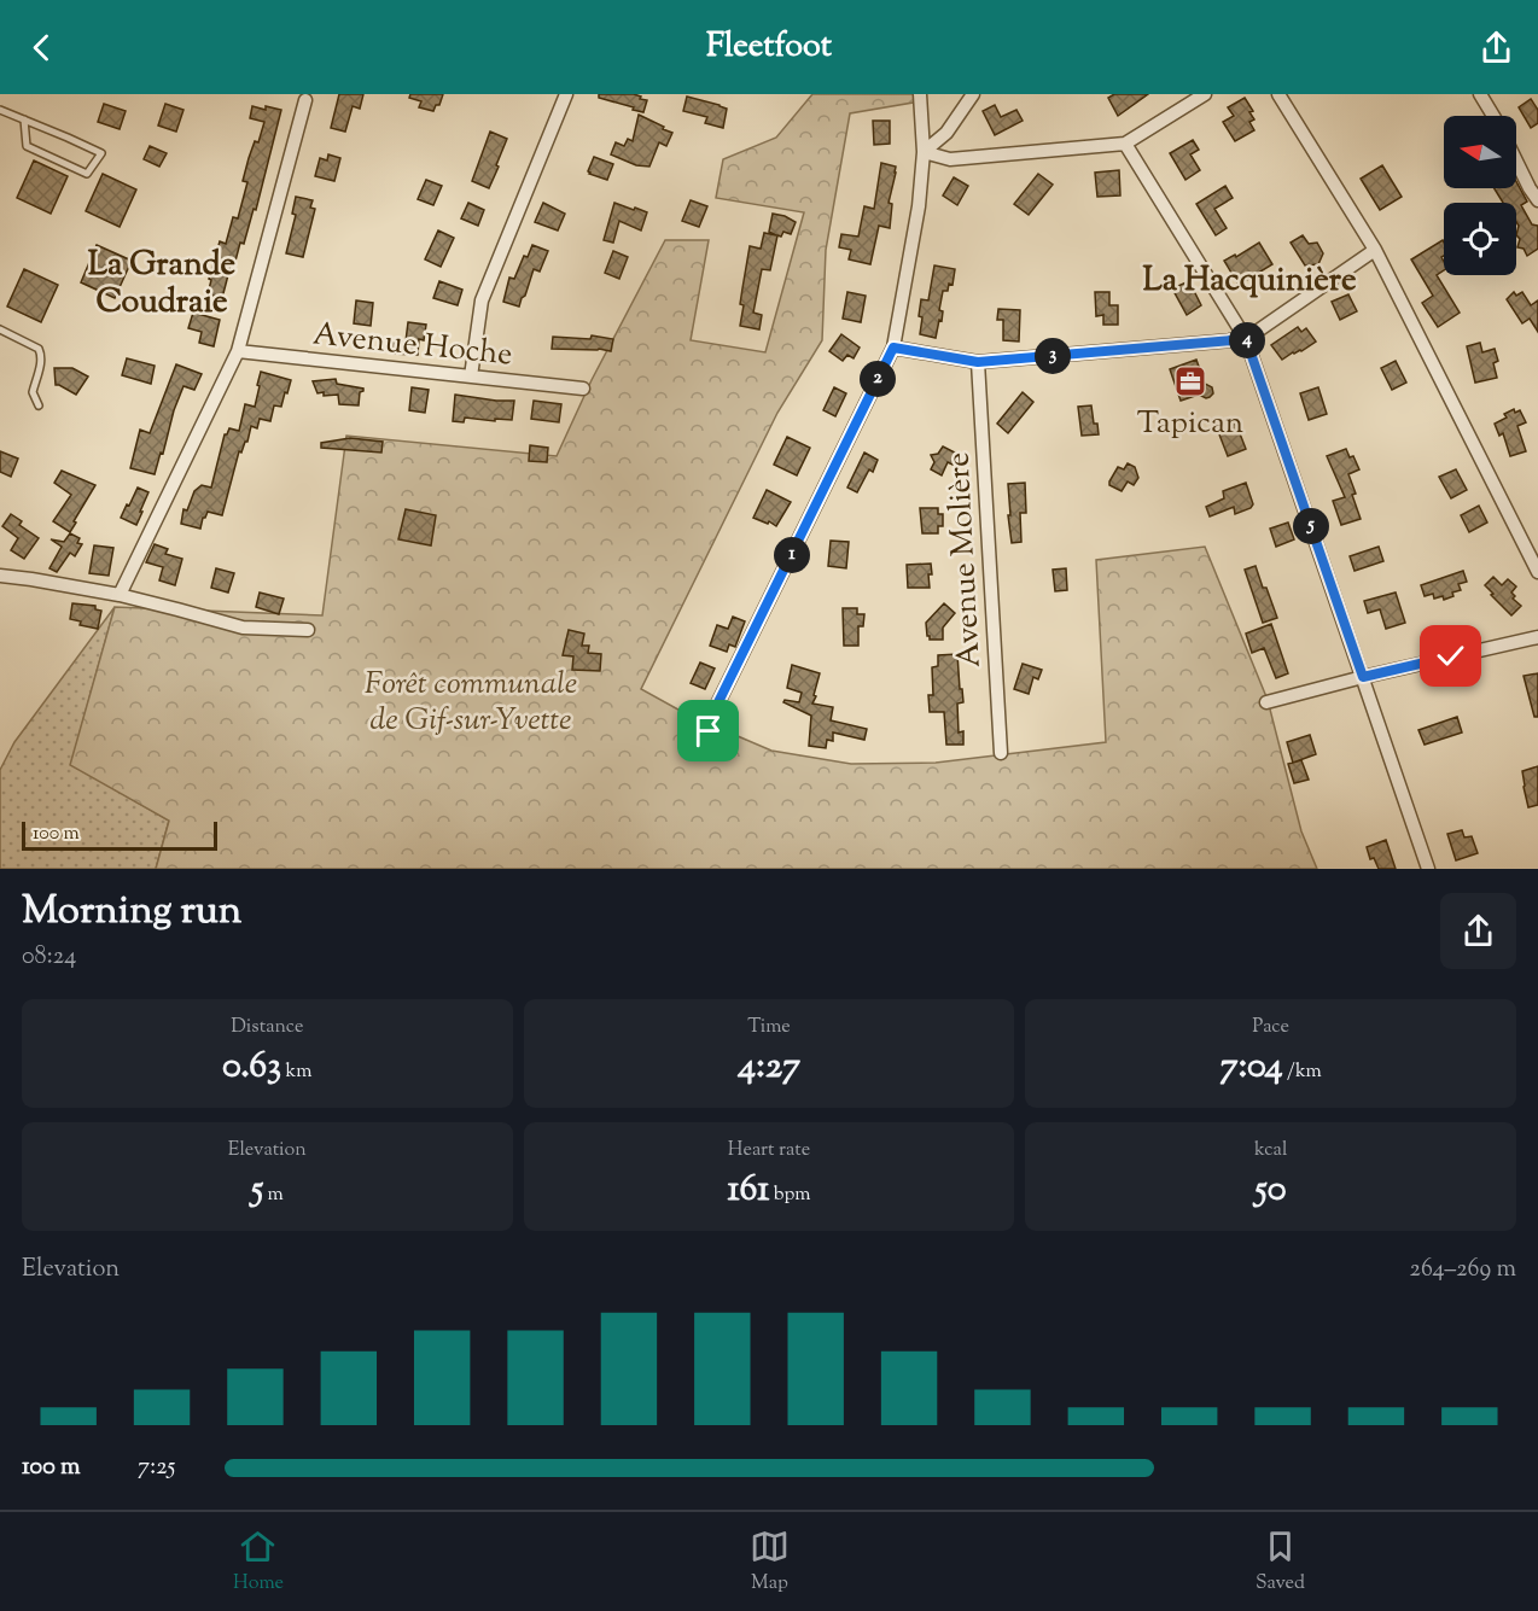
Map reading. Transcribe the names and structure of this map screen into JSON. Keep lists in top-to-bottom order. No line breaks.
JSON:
{"streets":{"street":["Avenue Hoche","Avenue Molière"]},"districts":["La Grande Coudraie","La Hacquinière"],"parks":["Forêt communale de Gif-sur-Yvette"],"places":{"office":["Tapican"]},"scale_bar":"100 m","north":"left","page":{"header":"Fleetfoot","pins":["4","3","2","5","1"],"scale":"100 m","heading":["Morning run","08:24"],"stats":[["Distance","0.63 km"],["Time","4:27"],["Pace","7:04 /km"],["Elevation","5 m"],["Heart rate","161 bpm"],["kcal","50"]],"chart":["Elevation","264–269 m"],"list":[{"name":"100 m","note":"7:25"}],"tabs":["Home","Map","Saved"]}}
